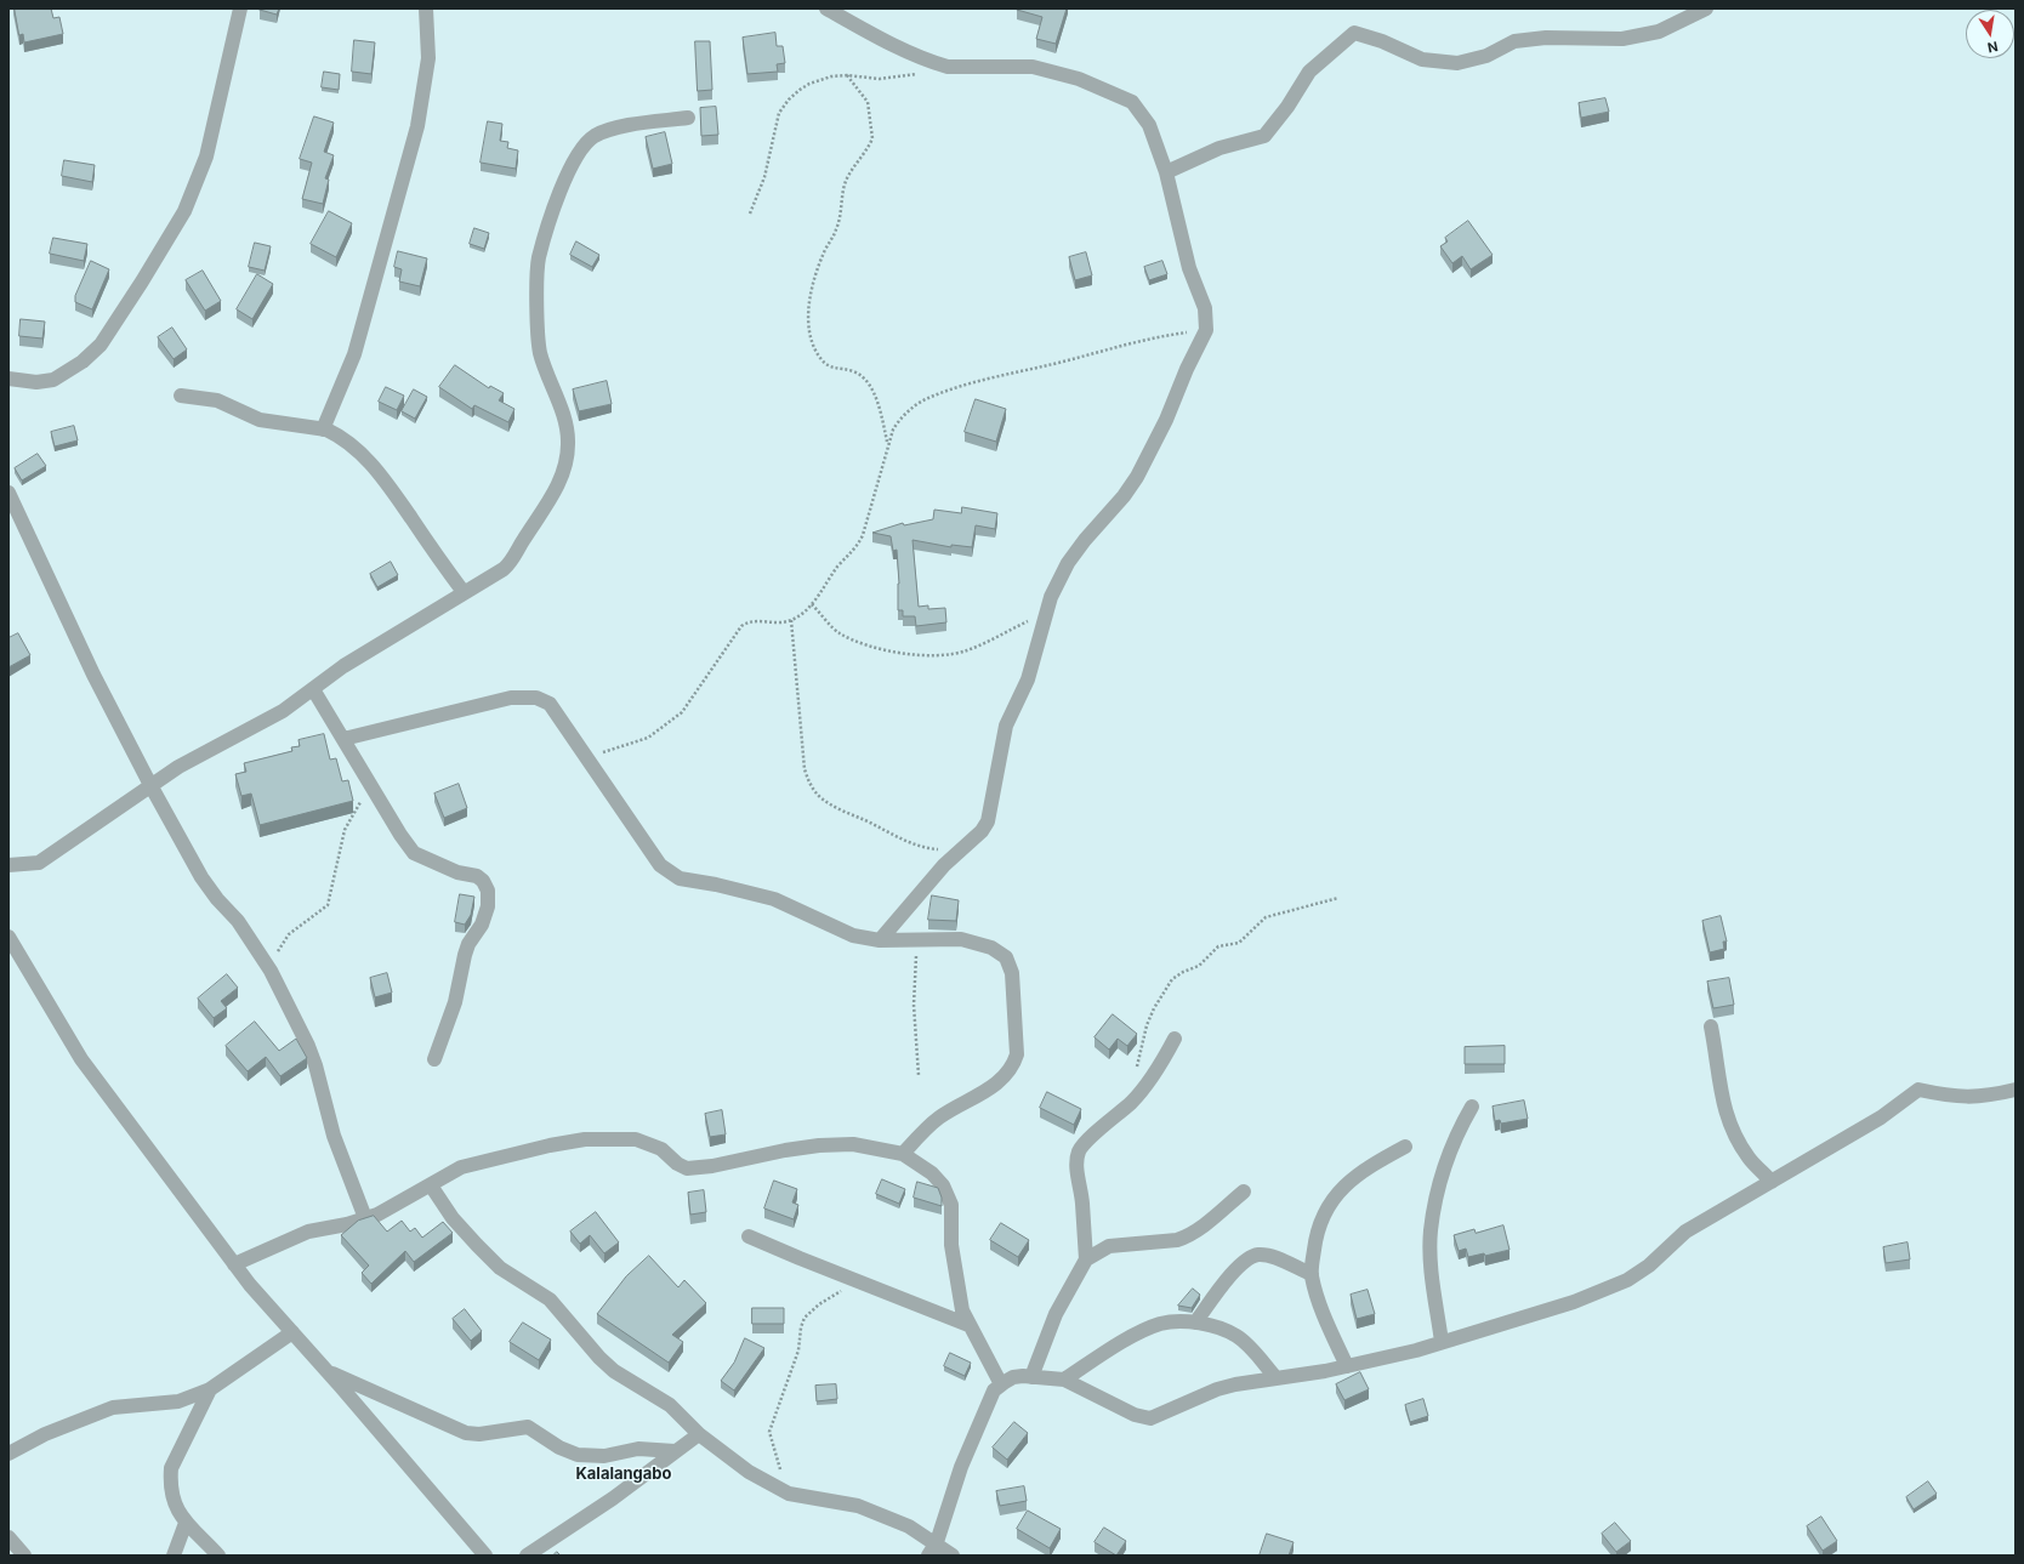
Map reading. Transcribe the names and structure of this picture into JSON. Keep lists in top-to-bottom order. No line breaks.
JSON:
{"districts":["Kalalangabo"],"north":"bottom"}
